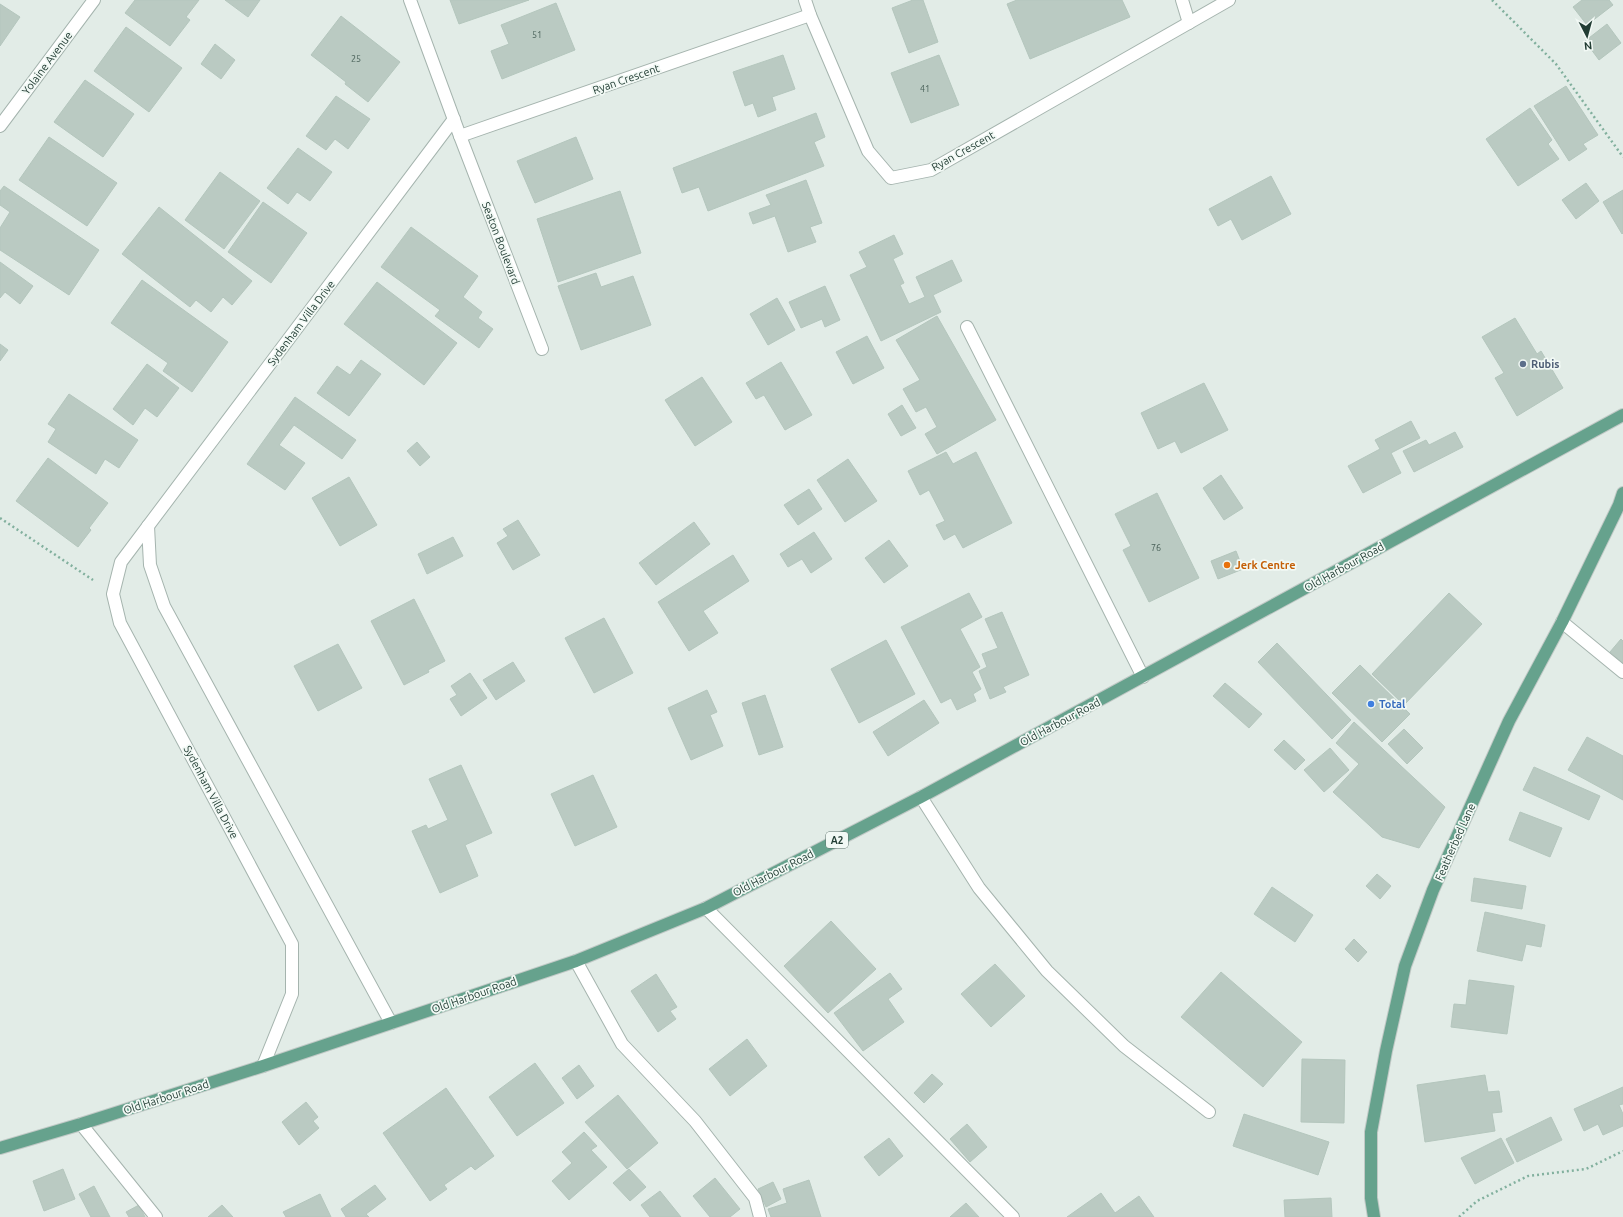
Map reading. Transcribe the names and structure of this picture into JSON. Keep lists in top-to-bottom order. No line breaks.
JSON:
{"streets":{"main road":["Old Harbour Road","A2","Featherbed Lane"],"street":["Yolaine Avenue","Ryan Crescent","Seaton Boulevard","Sydenham Villa Drive"]},"crossings":[["Ryan Crescent","Seaton Boulevard"],["Sydenham Villa Drive","Old Harbour Road"]],"places":["Rubis","Jerk Centre","Total"],"house_numbers":["51","25","41","76"],"north":"bottom"}
